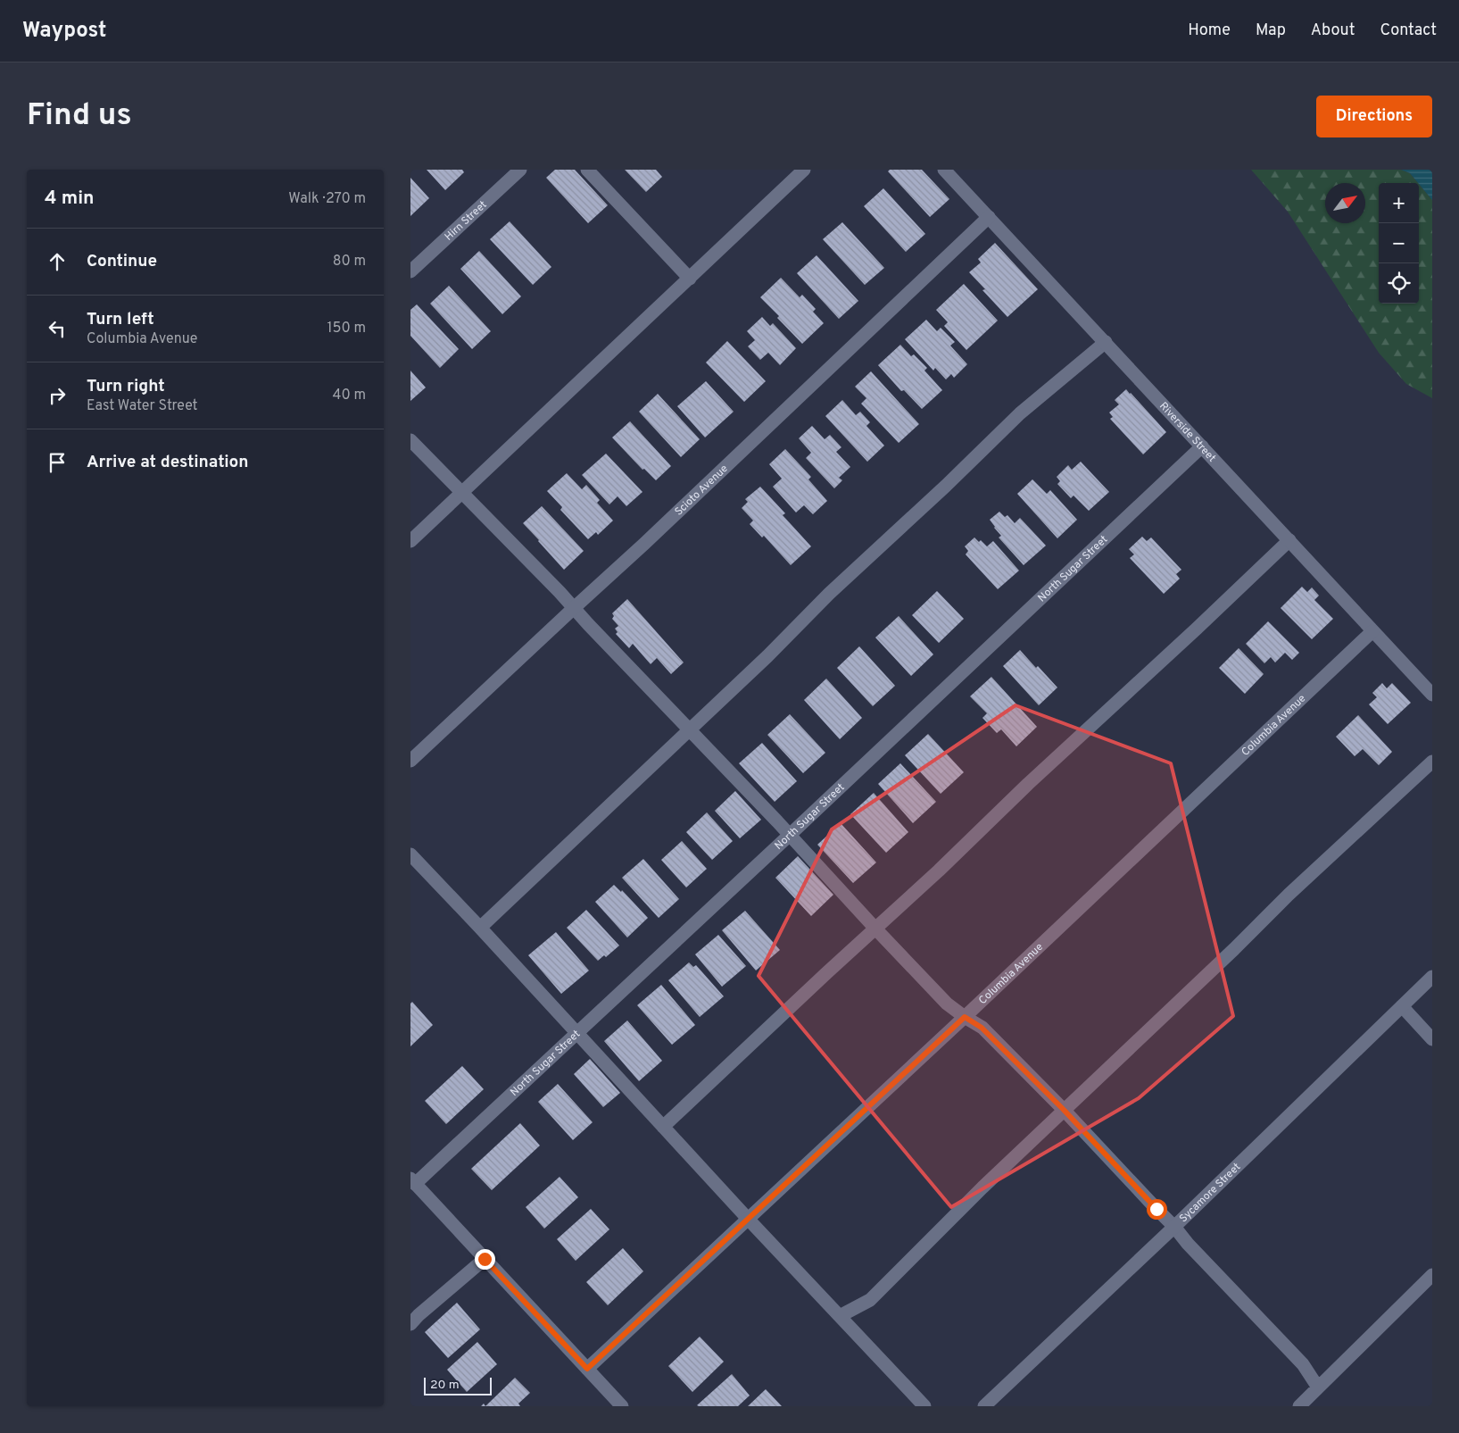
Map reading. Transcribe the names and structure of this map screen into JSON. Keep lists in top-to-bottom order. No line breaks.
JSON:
{"streets":{"street":["Hirn Street","Riverside Street","Scioto Avenue","North Sugar Street","Columbia Avenue","Sycamore Street"]},"crossings":[["Riverside Street","Scioto Avenue"],["Riverside Street","North Sugar Street"],["Riverside Street","Columbia Avenue"]],"scale_bar":"20 m","north":"top right","page":{"header":"Waypost","nav":["Home","Map","About","Contact"],"buttons":"Directions","title":"Find us","heading":["4 min","Walk · 270 m"],"map_buttons":["+","−"],"list":[["Continue","80 m"],["Turn left","Columbia Avenue","150 m"],["Turn right","East Water Street","40 m"],"Arrive at destination"],"scale":"20 m"}}
